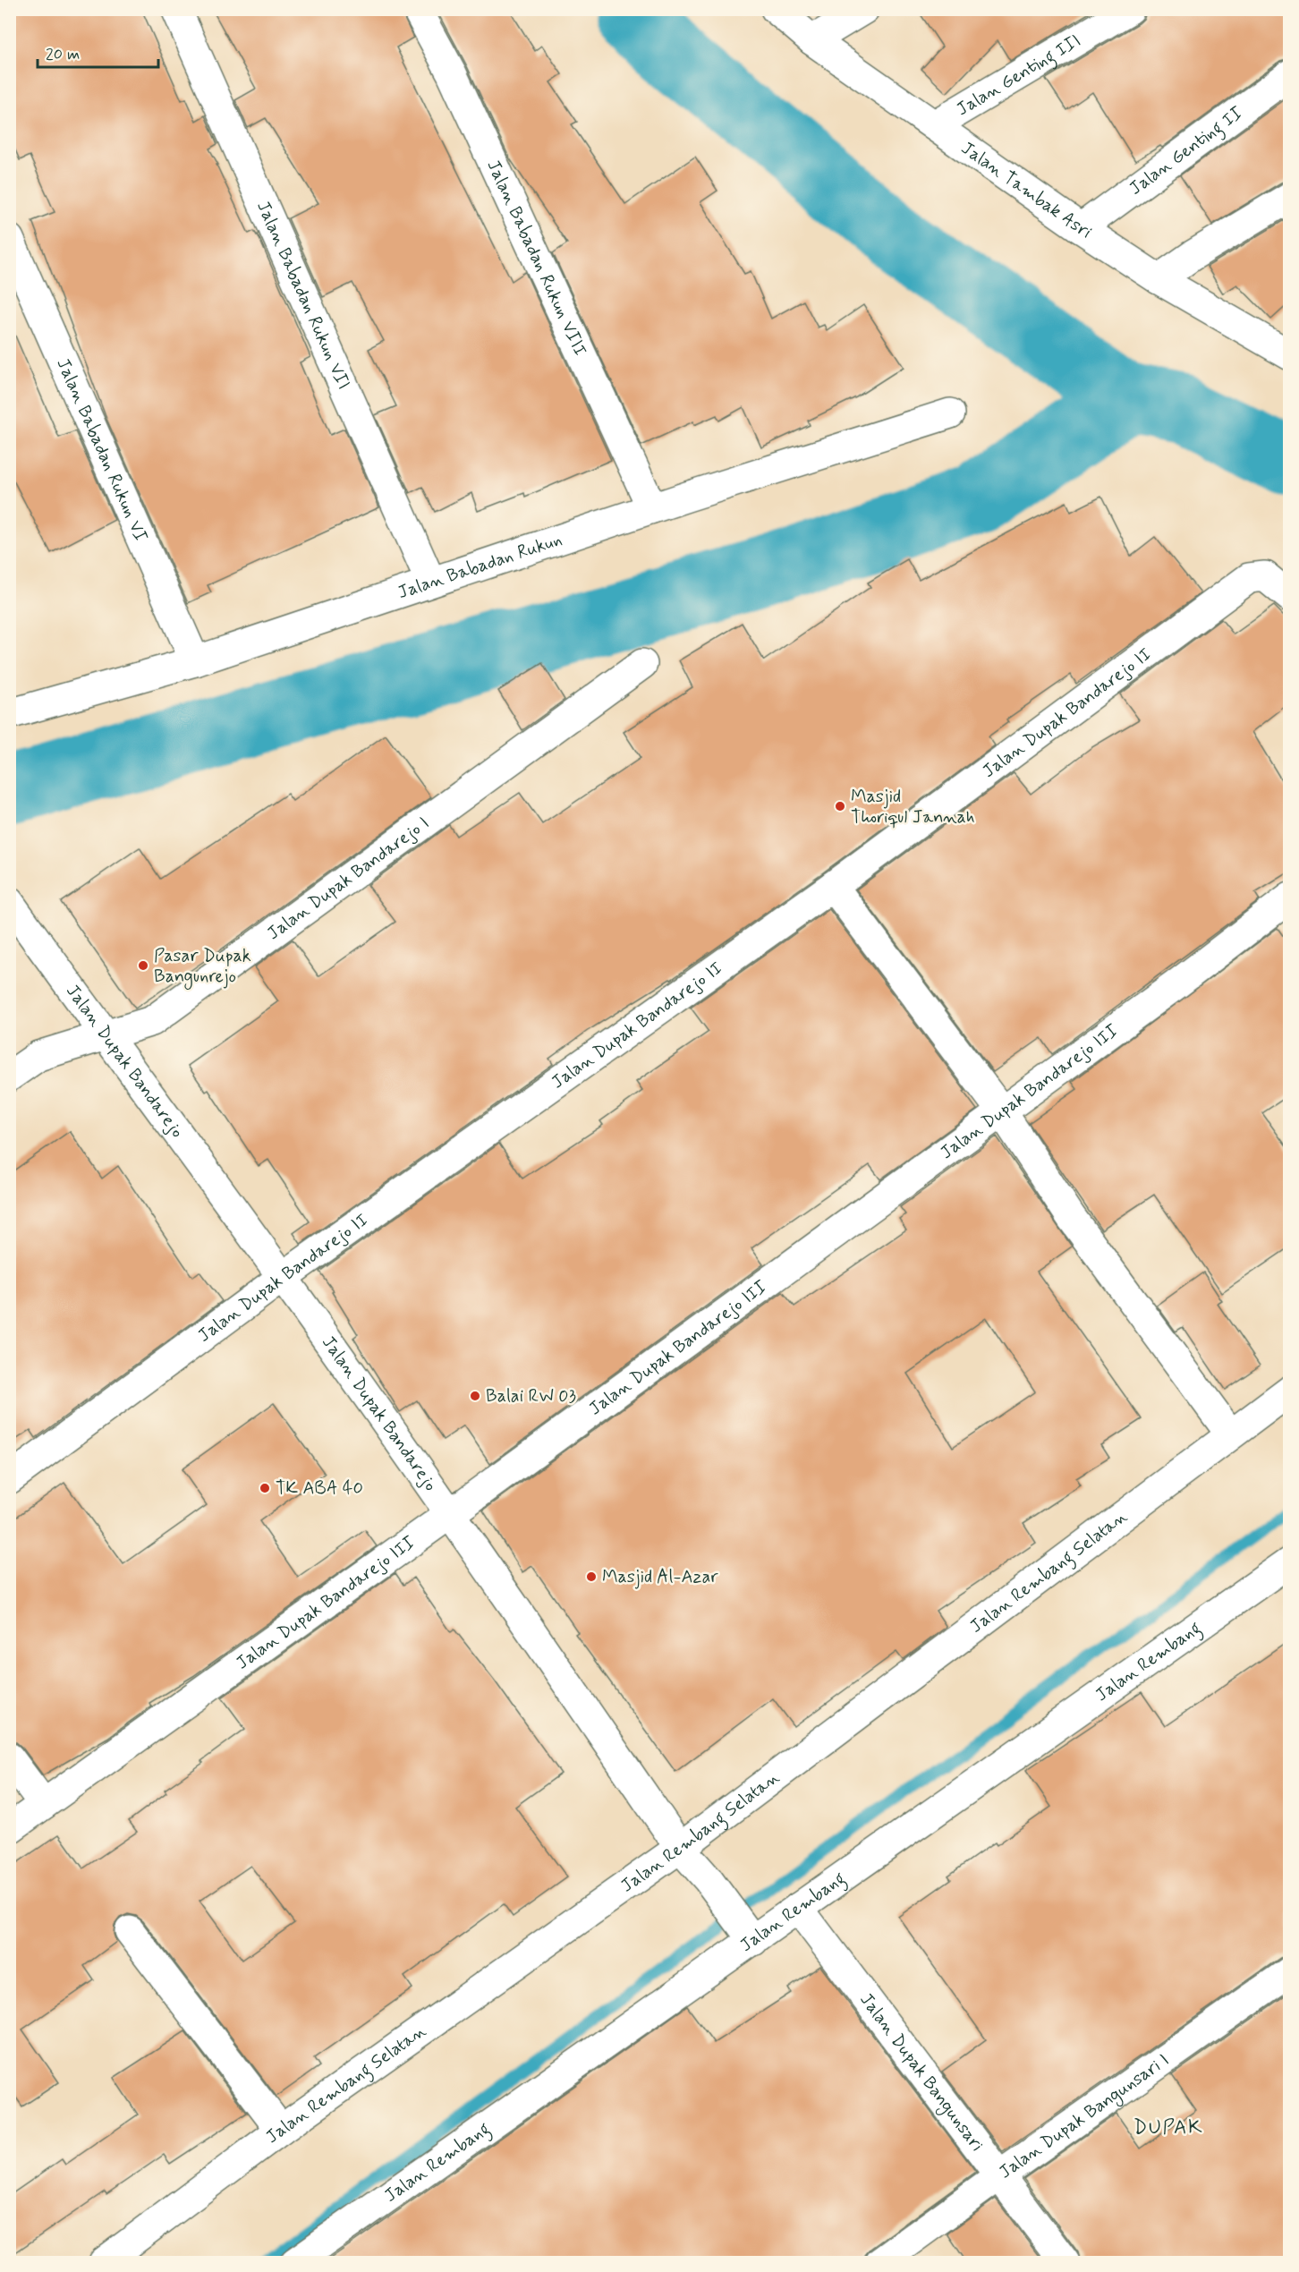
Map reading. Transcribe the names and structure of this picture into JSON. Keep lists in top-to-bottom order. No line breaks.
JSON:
{"streets":{"street":["Jalan Genting III","Jalan Genting II","Jalan Tambak Asri","Jalan Babadan Rukun VIII","Jalan Babadan Rukun VII","Jalan Babadan Rukun VI","Jalan Babadan Rukun","Jalan Dupak Bandarejo II","Jalan Dupak Bandarejo I","Jalan Dupak Bandarejo","Jalan Dupak Bandarejo III","Jalan Rembang Selatan","Jalan Rembang","Jalan Dupak Bangunsari","Jalan Dupak Bangunsari I"]},"crossings":[["Jalan Genting III","Jalan Tambak Asri"],["Jalan Genting II","Jalan Tambak Asri"],["Jalan Babadan Rukun VIII","Jalan Babadan Rukun"],["Jalan Babadan Rukun VII","Jalan Babadan Rukun"],["Jalan Babadan Rukun VI","Jalan Babadan Rukun"],["Jalan Dupak Bandarejo II","Jalan Dupak Bandarejo"],["Jalan Dupak Bandarejo I","Jalan Dupak Bandarejo"],["Jalan Dupak Bandarejo","Jalan Dupak Bandarejo III"],["Jalan Dupak Bandarejo","Jalan Rembang Selatan"],["Jalan Dupak Bandarejo","Jalan Rembang"],["Jalan Rembang","Jalan Dupak Bangunsari"],["Jalan Dupak Bangunsari","Jalan Dupak Bangunsari I"]],"districts":["DUPAK"],"places":["Masjid Thoriqul Jannah","Pasar Dupak Bangunrejo","Balai RW 03","TK ABA 40","Masjid Al-Azar"],"scale_bar":"20 m"}
